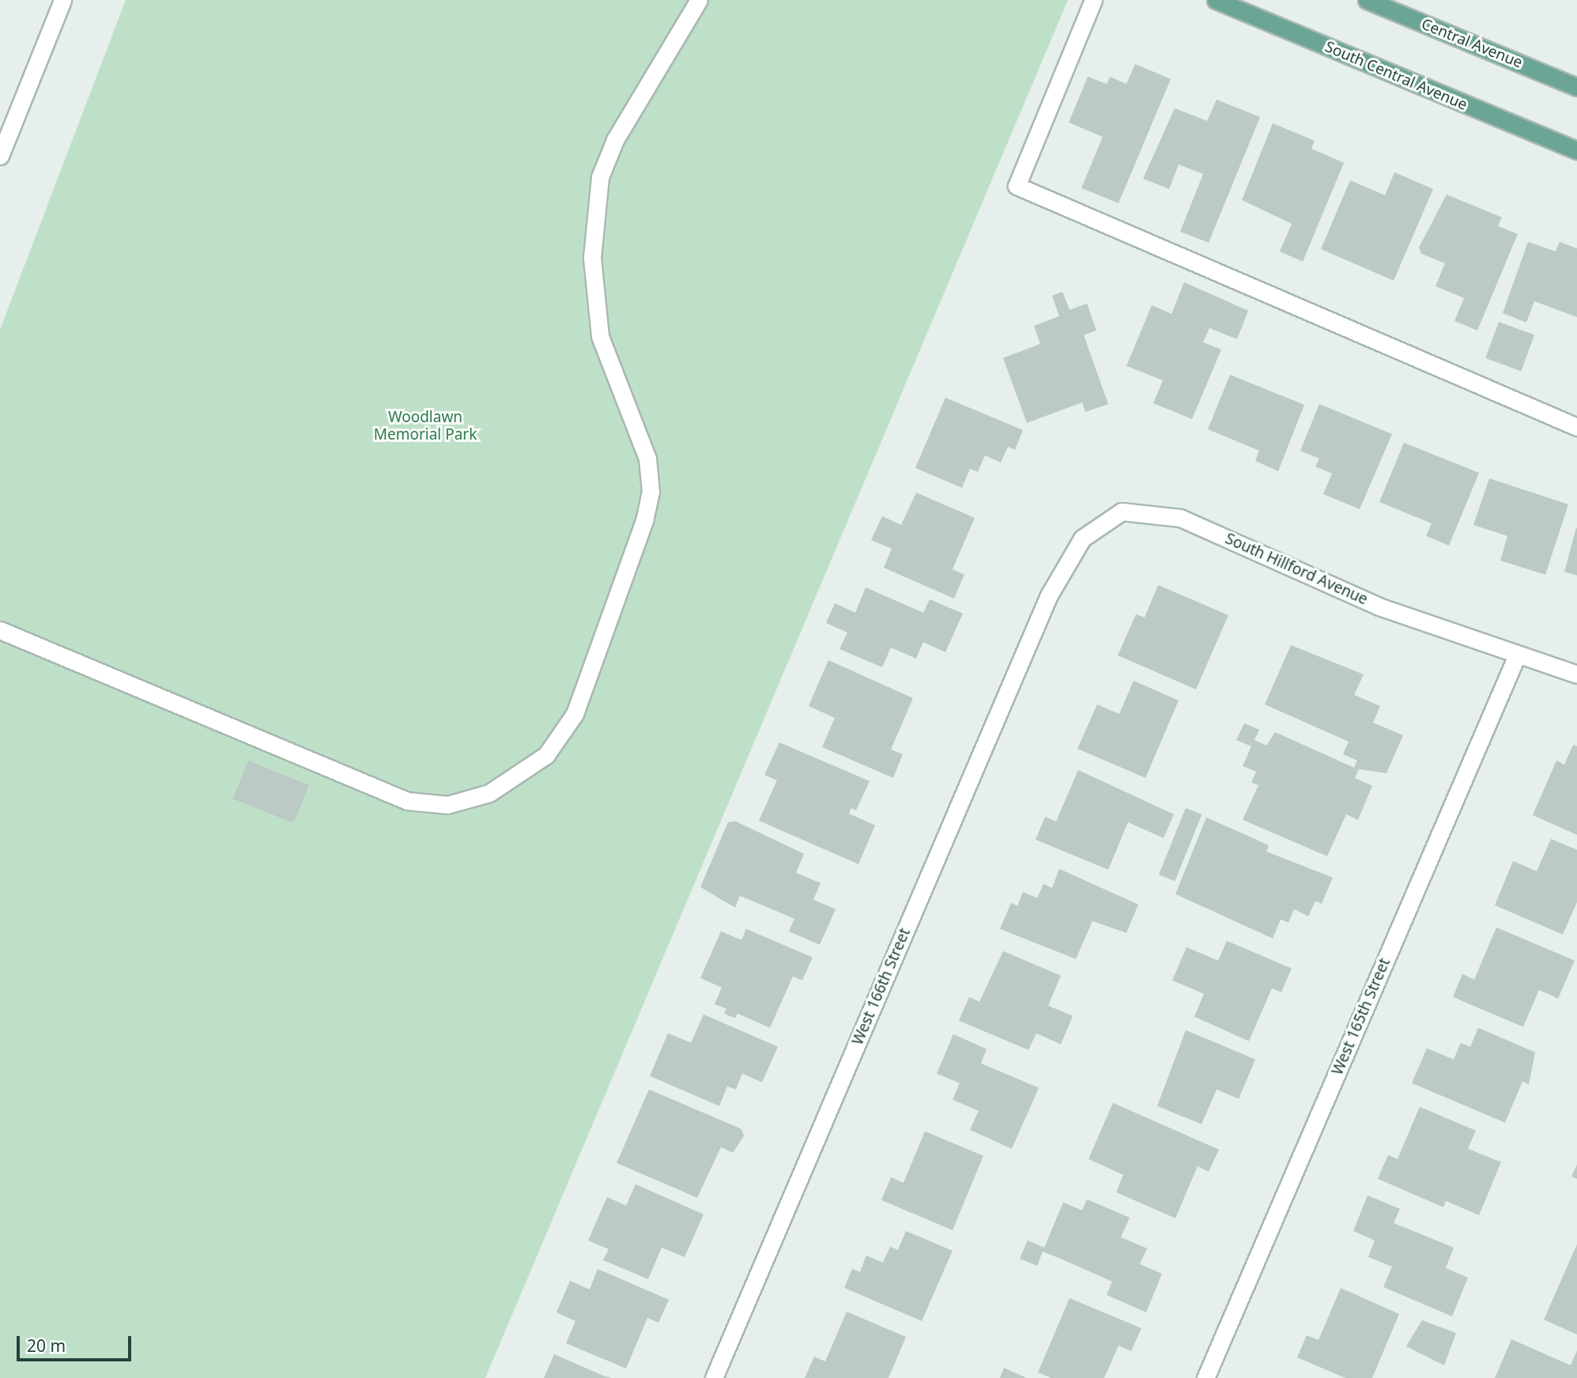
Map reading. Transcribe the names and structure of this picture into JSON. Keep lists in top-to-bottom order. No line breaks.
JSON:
{"streets":{"main road":["Central Avenue","South Central Avenue"],"street":["South Hillford Avenue","West 166th Street","West 165th Street"]},"crossings":[["South Hillford Avenue","West 166th Street"],["South Hillford Avenue","West 165th Street"]],"parks":["Woodlawn Memorial Park"],"scale_bar":"20 m"}
